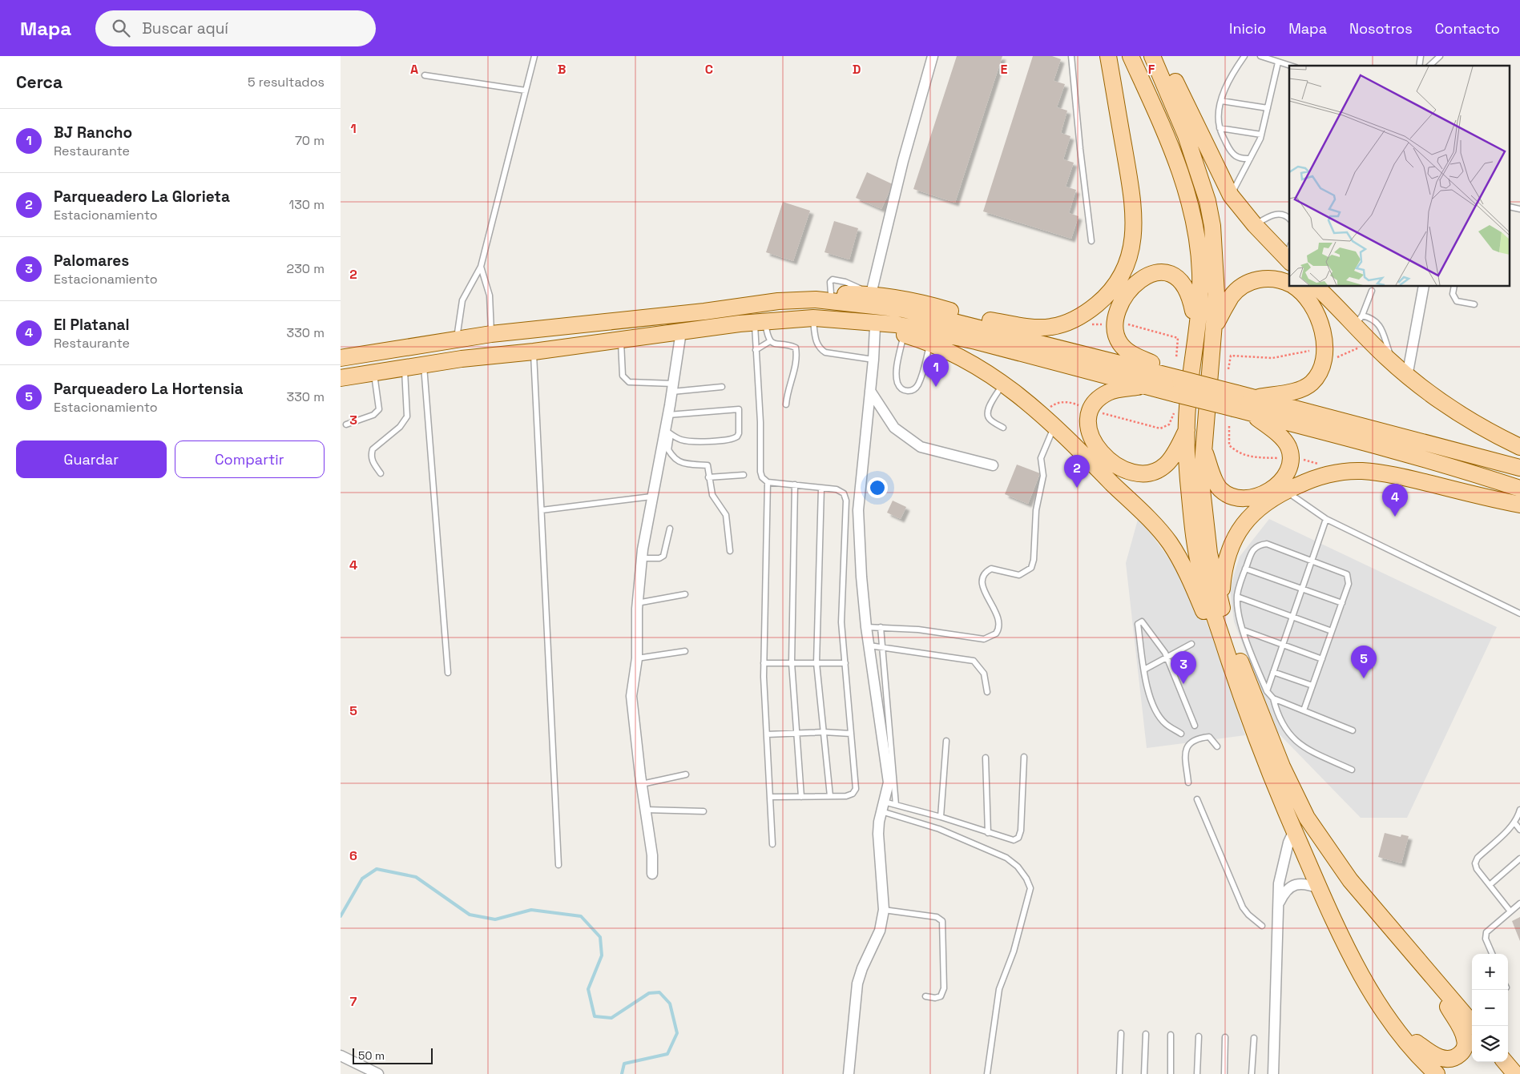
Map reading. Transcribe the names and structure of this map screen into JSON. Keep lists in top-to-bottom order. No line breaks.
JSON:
{"scale_bar":"50 m","page":{"header":"Mapa","search":"Buscar aquí","nav":["Inicio","Mapa","Nosotros","Contacto"],"heading":["Cerca","5 resultados"],"list":[{"mark":"1","name":"BJ Rancho","note":"Restaurante","value":"70 m"},{"mark":"2","name":"Parqueadero La Glorieta","note":"Estacionamiento","value":"130 m"},{"mark":"3","name":"Palomares","note":"Estacionamiento","value":"230 m"},{"mark":"4","name":"El Platanal","note":"Restaurante","value":"330 m"},{"mark":"5","name":"Parqueadero La Hortensia","note":"Estacionamiento","value":"330 m"}],"pins":["1","2","4","5","3"],"buttons":["Guardar","Compartir"],"map_buttons":["+","−"],"scale":"50 m"},"grid":{"columns":["A","B","C","D","E","F"],"rows":["1","2","3","4","5","6","7"]}}
